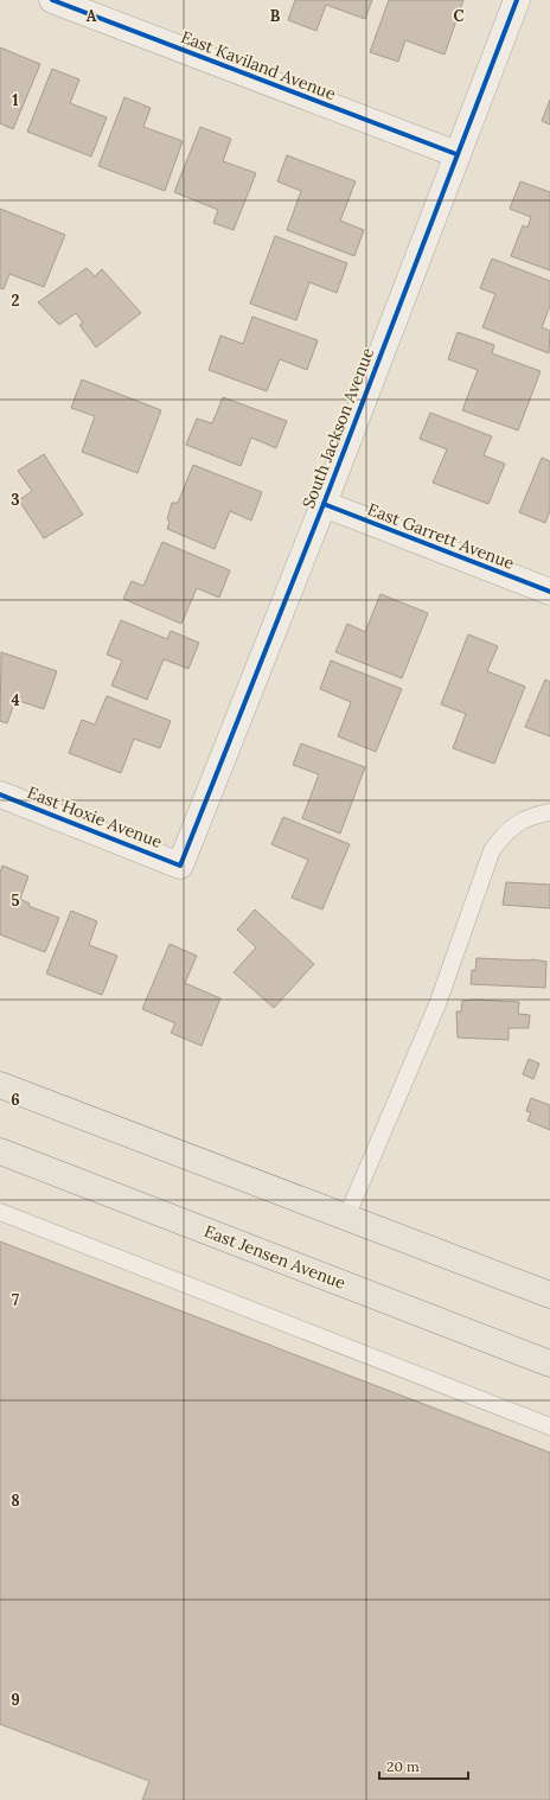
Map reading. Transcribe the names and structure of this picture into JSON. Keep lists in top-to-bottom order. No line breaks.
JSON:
{"streets":{"main road":["East Jensen Avenue"],"street":["East Kaviland Avenue","South Jackson Avenue","East Garrett Avenue","East Hoxie Avenue"]},"crossings":[["East Kaviland Avenue","South Jackson Avenue"],["South Jackson Avenue","East Garrett Avenue"],["South Jackson Avenue","East Hoxie Avenue"]],"scale_bar":"20 m","grid":{"columns":["A","B","C"],"rows":["1","2","3","4","5","6","7","8","9"]}}
